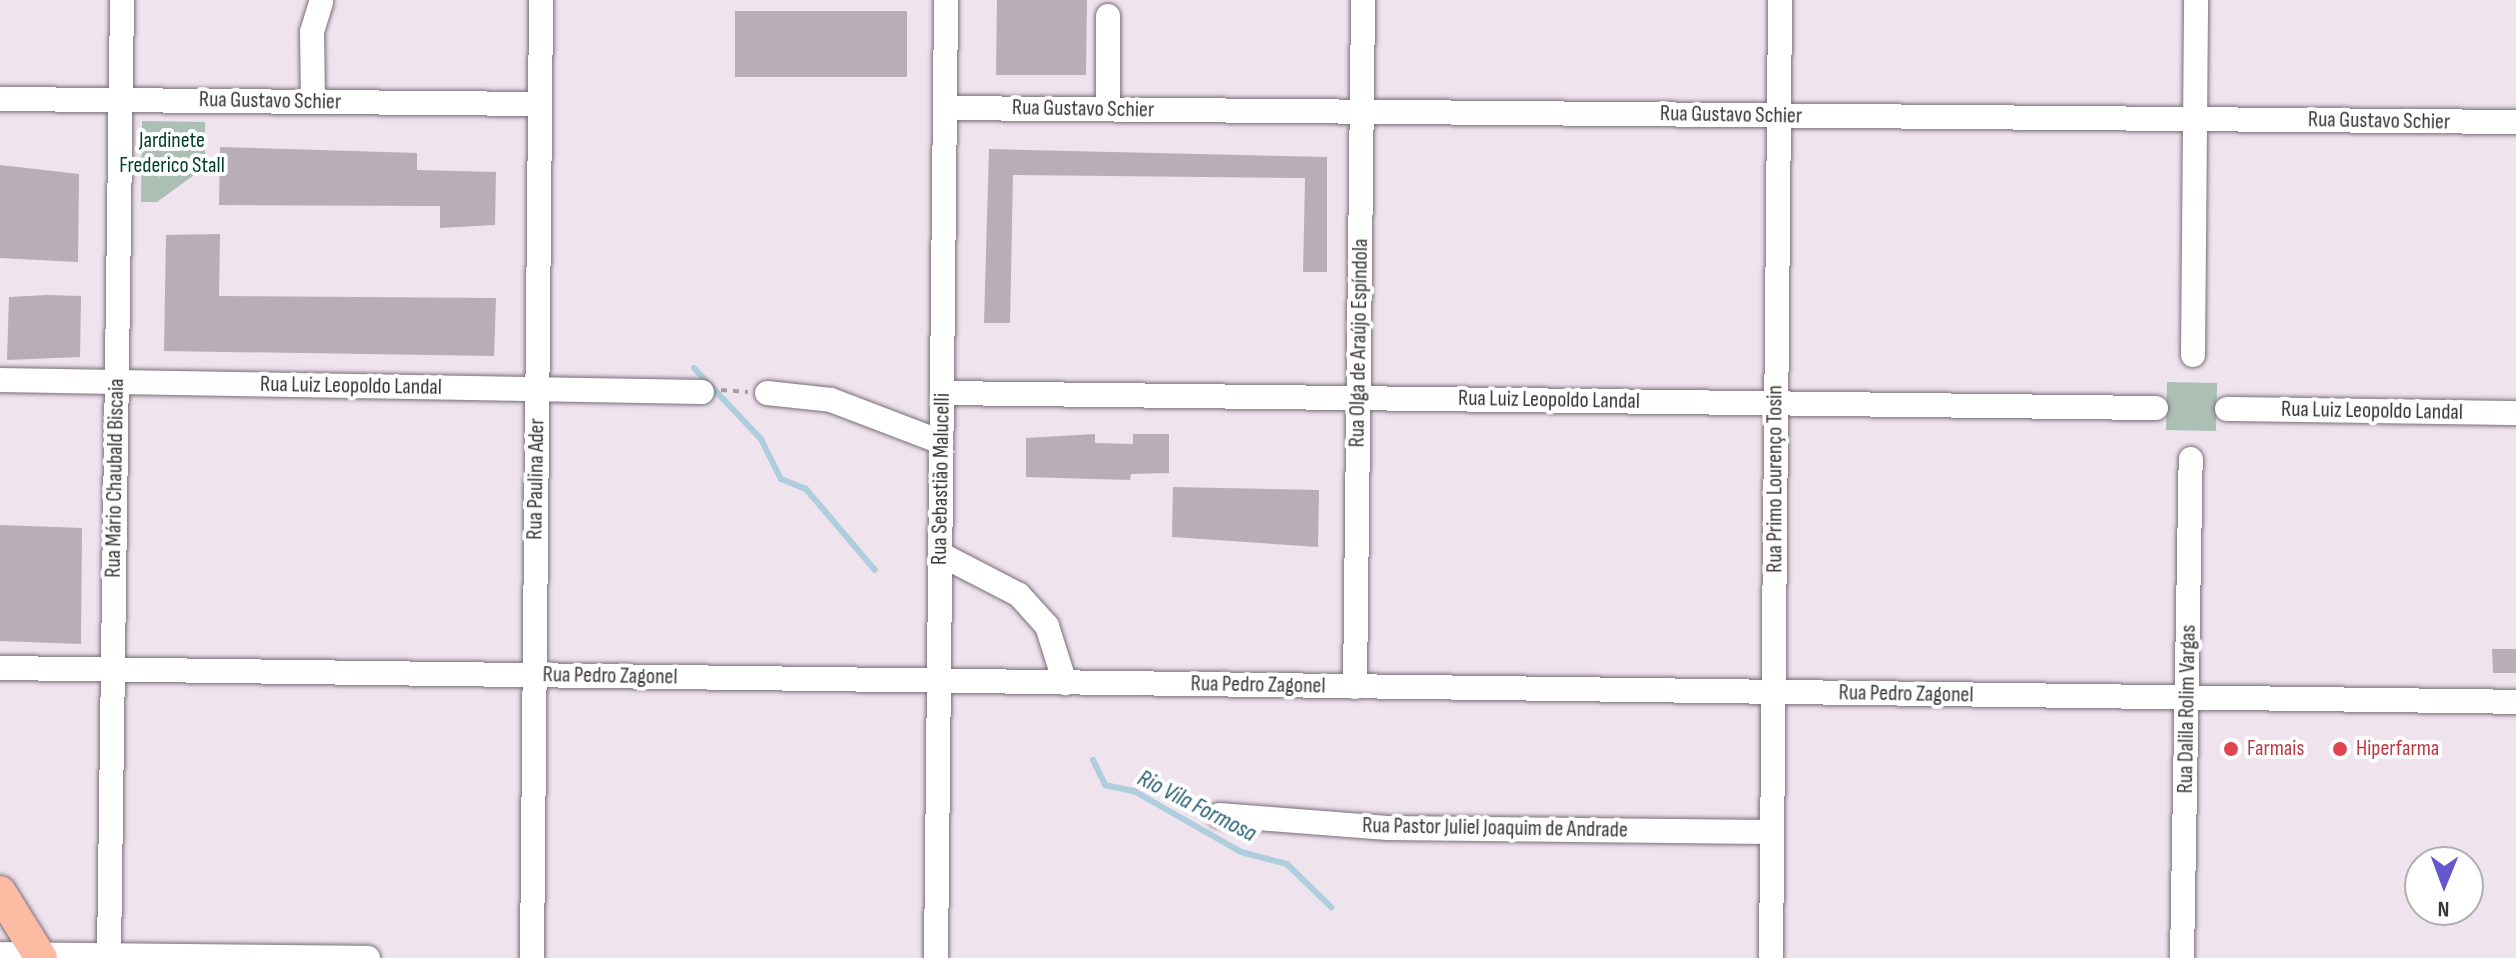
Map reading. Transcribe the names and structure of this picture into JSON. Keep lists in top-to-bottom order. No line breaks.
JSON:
{"streets":{"street":["Rua Gustavo Schier","Rua Olga de Araújo Espíndola","Rua Luiz Leopoldo Landal","Rua Mário Chaubald Biscaia","Rua Paulina Ader","Rua Sebastião Malucelli","Rua Primo Lourenço Tosin","Rua Pedro Zagonel","Rua Dalila Rolim Vargas","Rua Pastor Juliel Joaquim de Andrade"]},"crossings":[["Rua Gustavo Schier","Rua Olga de Araújo Espíndola"],["Rua Gustavo Schier","Rua Mário Chaubald Biscaia"],["Rua Gustavo Schier","Rua Paulina Ader"],["Rua Gustavo Schier","Rua Sebastião Malucelli"],["Rua Gustavo Schier","Rua Primo Lourenço Tosin"],["Rua Olga de Araújo Espíndola","Rua Luiz Leopoldo Landal"],["Rua Olga de Araújo Espíndola","Rua Pedro Zagonel"],["Rua Luiz Leopoldo Landal","Rua Mário Chaubald Biscaia"],["Rua Luiz Leopoldo Landal","Rua Paulina Ader"],["Rua Luiz Leopoldo Landal","Rua Sebastião Malucelli"],["Rua Luiz Leopoldo Landal","Rua Primo Lourenço Tosin"],["Rua Mário Chaubald Biscaia","Rua Pedro Zagonel"],["Rua Paulina Ader","Rua Pedro Zagonel"],["Rua Sebastião Malucelli","Rua Pedro Zagonel"],["Rua Primo Lourenço Tosin","Rua Pedro Zagonel"],["Rua Primo Lourenço Tosin","Rua Pastor Juliel Joaquim de Andrade"],["Rua Pedro Zagonel","Rua Dalila Rolim Vargas"]],"water":["Rio Vila Formosa"],"parks":["Jardinete Frederico Stall"],"places":["Farmais","Hiperfarma"],"north":"bottom"}
